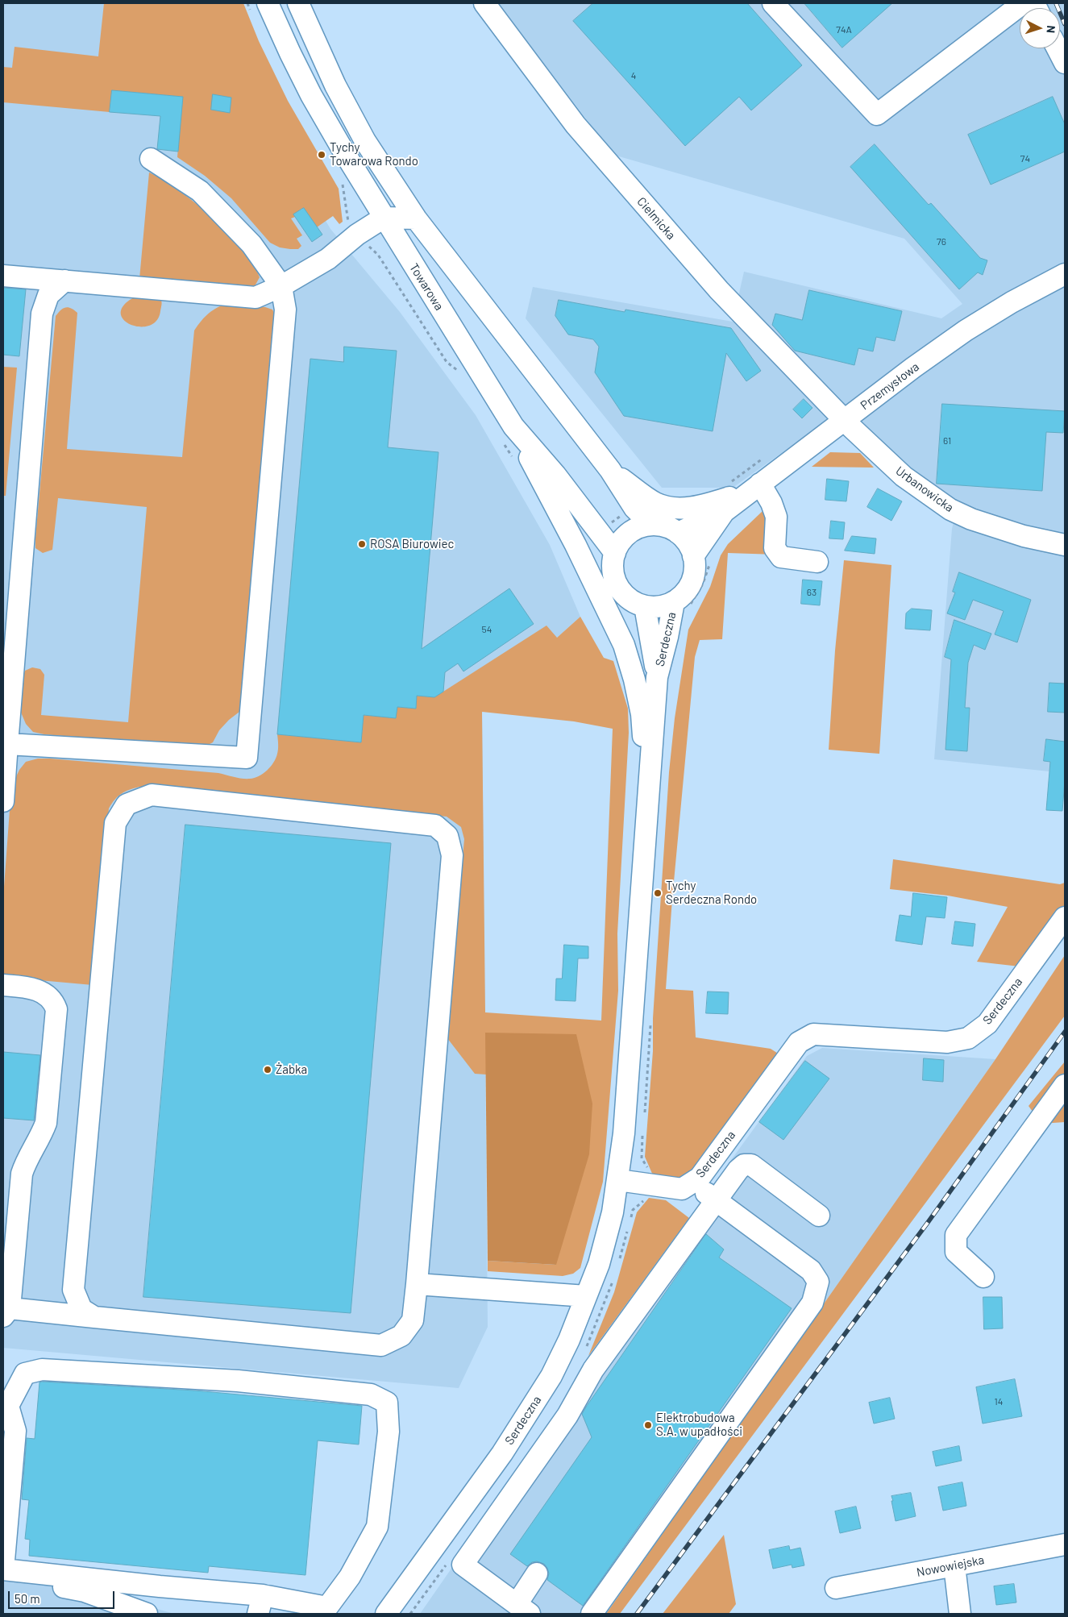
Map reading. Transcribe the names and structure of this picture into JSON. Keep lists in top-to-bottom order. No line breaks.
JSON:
{"streets":{"street":["Cielmicka","Towarowa","Przemysłowa","Urbanowicka","Serdeczna","Nowowiejska"]},"crossings":[["Cielmicka","Przemysłowa"],["Cielmicka","Urbanowicka"],["Towarowa","Przemysłowa"],["Towarowa","Serdeczna"],["Przemysłowa","Urbanowicka"],["Przemysłowa","Serdeczna"]],"places":["Tychy Towarowa Rondo","ROSA Biurowiec","Tychy Serdeczna Rondo","Żabka","Elektrobudowa S.A. w upadłości"],"house_numbers":["74A","4","74","76","61","63","54","14"],"scale_bar":"50 m","north":"right"}
